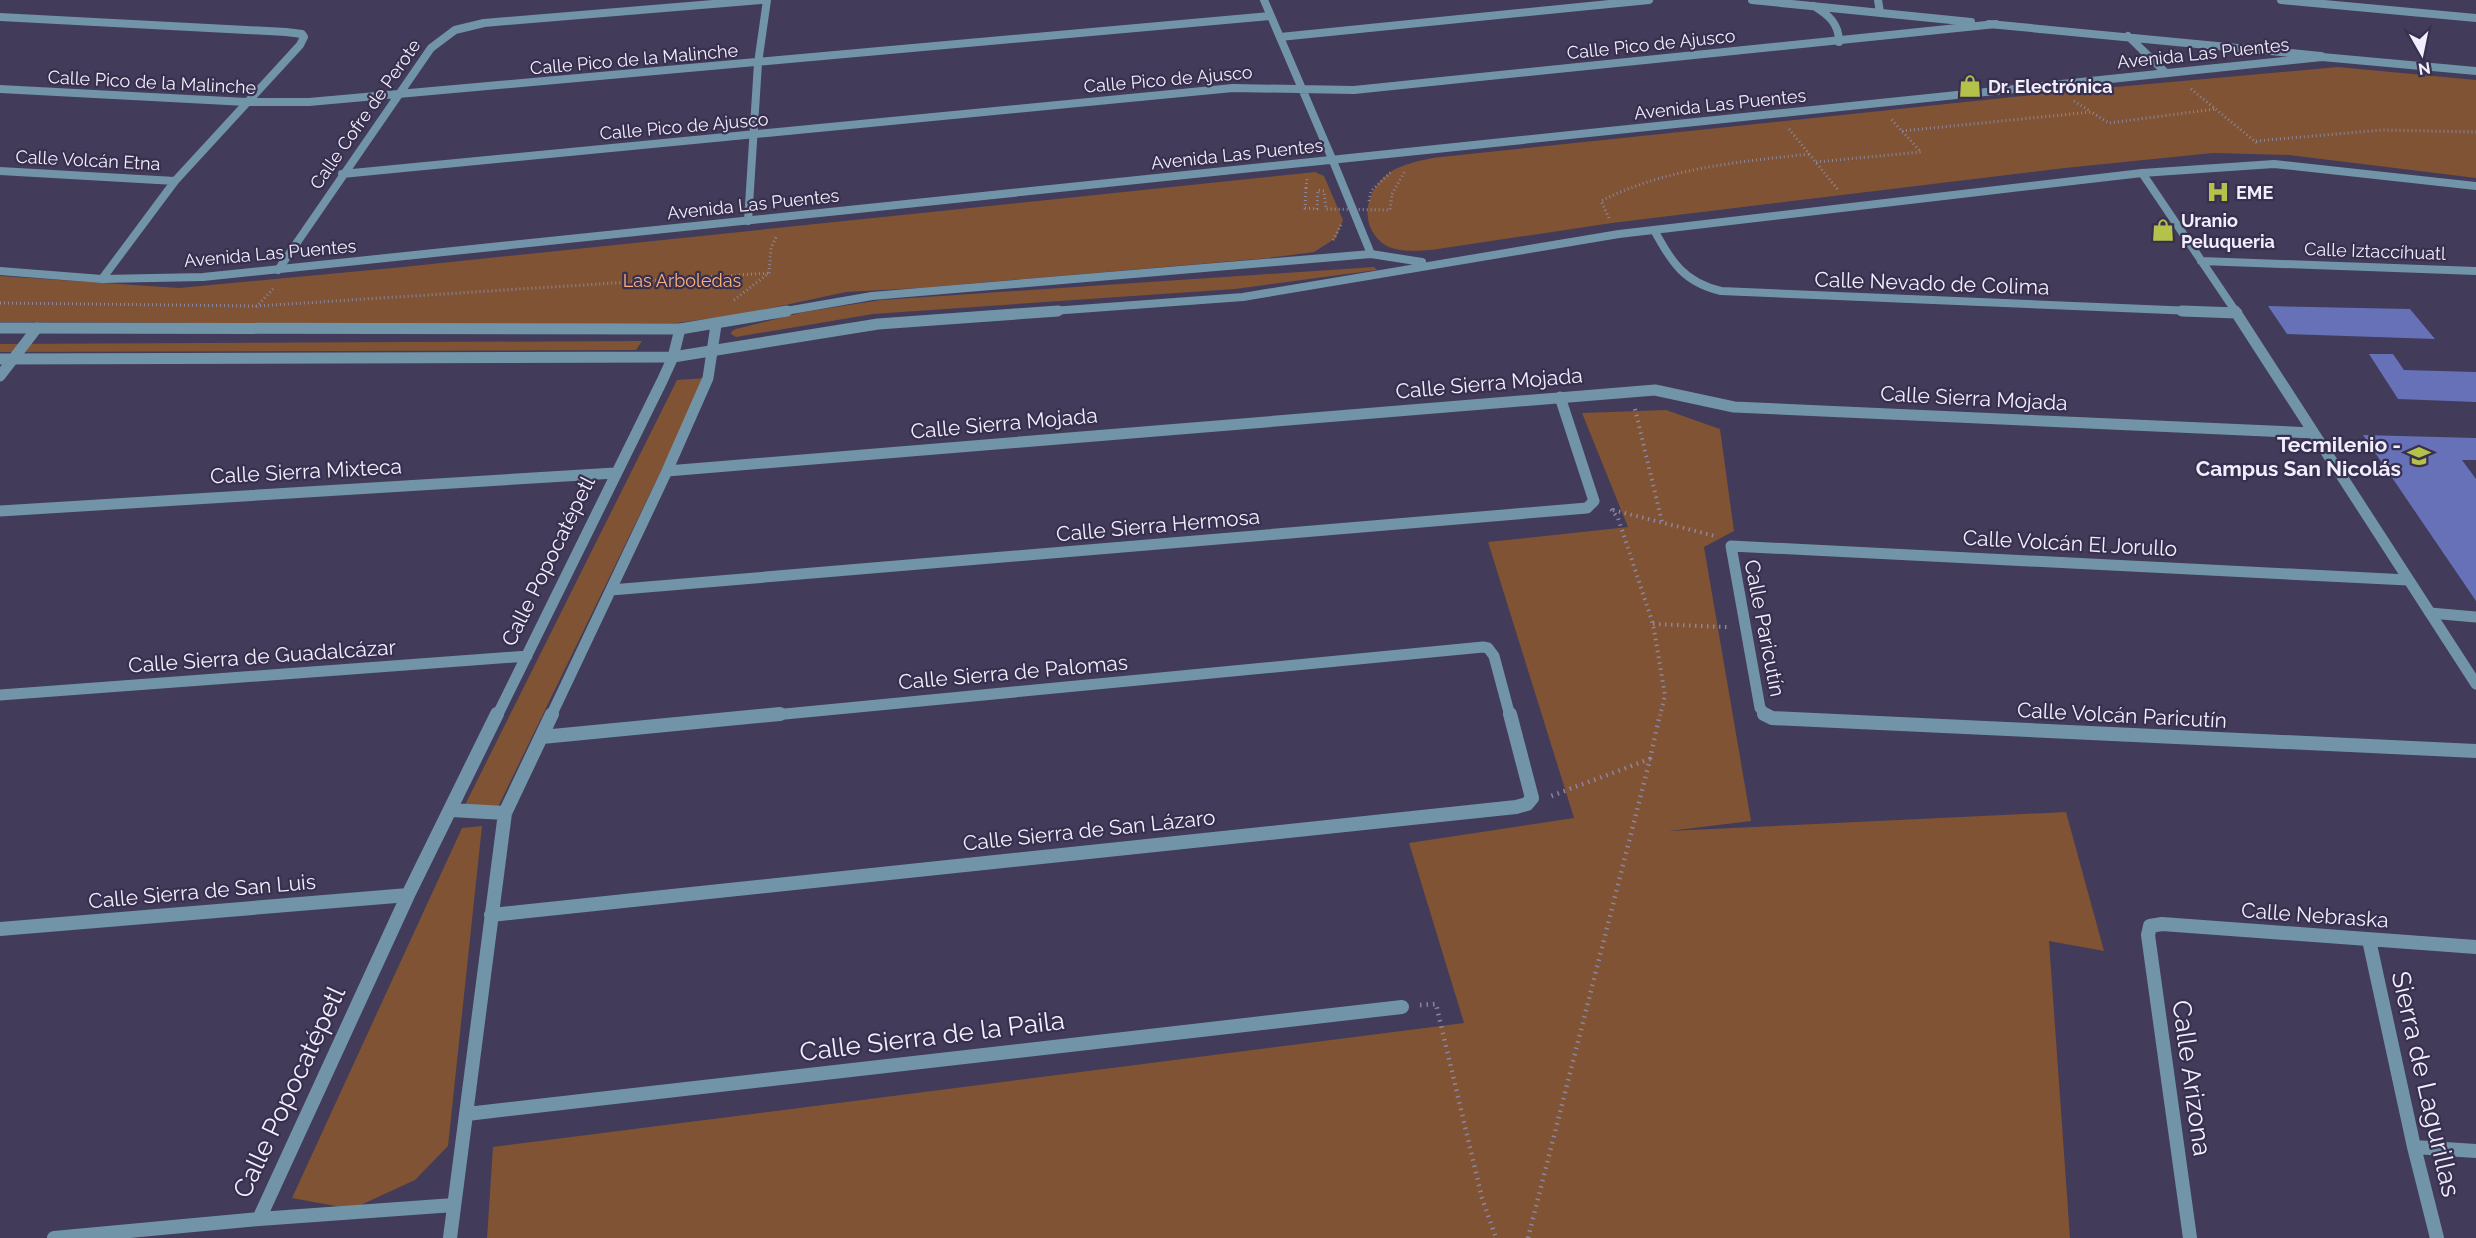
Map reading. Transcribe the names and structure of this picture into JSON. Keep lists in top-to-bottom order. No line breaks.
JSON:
{"streets":{"street":["Calle Pico de Ajusco","Avenida Las Puentes","Calle Pico de la Malinche","Calle Cofre de Perote","Calle Volcán Etna","Calle Iztaccíhuatl","Calle Nevado de Colima","Calle Sierra Mojada","Calle Sierra Mixteca","Calle Sierra Hermosa","Calle Volcán El Jorullo","Calle Popocatépetl","Calle Paricutín","Calle Sierra de Guadalcázar","Calle Sierra de Palomas","Calle Volcán Paricutín","Calle Sierra de San Lázaro","Calle Sierra de San Luis","Calle Nebraska","Calle Sierra de la Paila","Calle Arizona","Sierra de Lagurillas"]},"crossings":[["Calle Pico de Ajusco","Calle Cofre de Perote"],["Avenida Las Puentes","Calle Cofre de Perote"],["Calle Pico de la Malinche","Calle Cofre de Perote"],["Calle Sierra Mixteca","Calle Popocatépetl"],["Calle Volcán El Jorullo","Calle Paricutín"],["Calle Popocatépetl","Calle Sierra de Guadalcázar"],["Calle Popocatépetl","Calle Sierra de San Luis"],["Calle Paricutín","Calle Volcán Paricutín"],["Calle Sierra de Palomas","Calle Sierra de San Lázaro"],["Calle Nebraska","Calle Arizona"],["Calle Nebraska","Sierra de Lagurillas"]],"parks":["Las Arboledas"],"places":{"shop":["Dr. Electrónica","Uranio Peluqueria"],"hospital":["EME"],"school or university":["Tecmilenio - Campus San Nicolás"]},"north":"bottom"}
